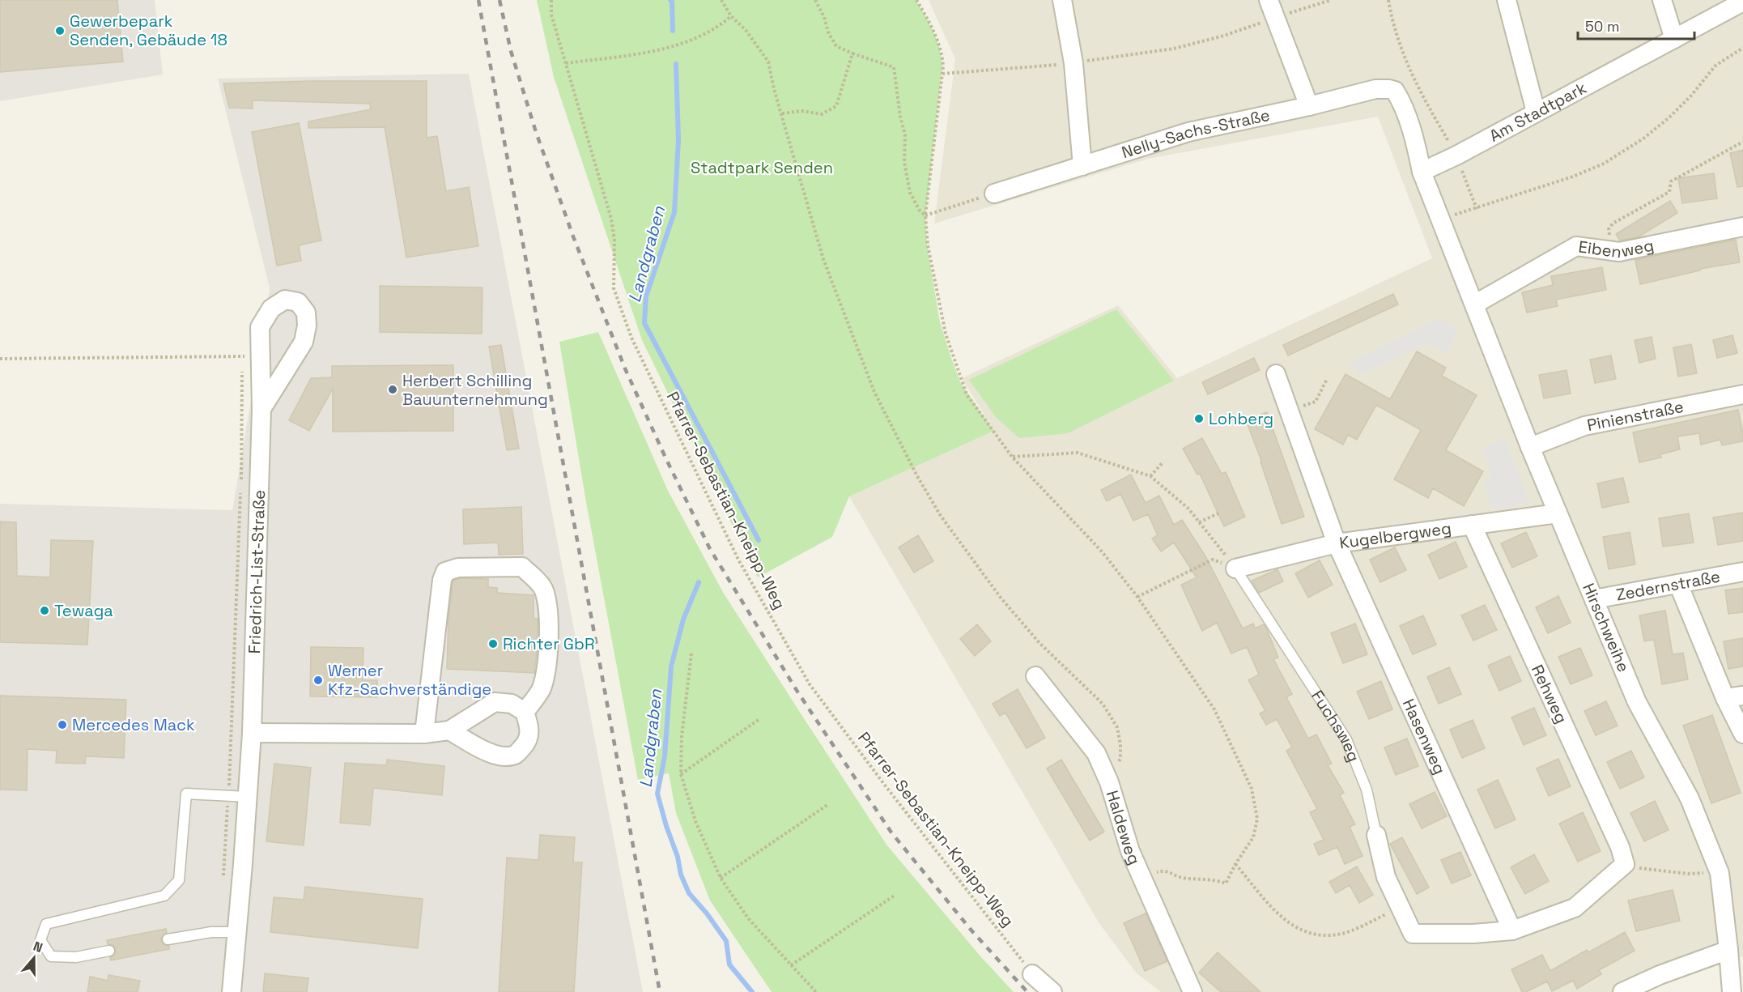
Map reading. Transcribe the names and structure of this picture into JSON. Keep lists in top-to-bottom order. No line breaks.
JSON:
{"streets":{"street":["Am Stadtpark","Nelly-Sachs-Straße","Eibenweg","Pinienstraße","Kugelbergweg","Friedrich-List-Straße","Zedernstraße","Hirschweihe","Rehweg","Fuchsweg","Hasenweg","Haldeweg"],"path":["Pfarrer-Sebastian-Kneipp-Weg"]},"crossings":[["Am Stadtpark","Nelly-Sachs-Straße"],["Eibenweg","Hirschweihe"],["Pinienstraße","Hirschweihe"],["Kugelbergweg","Hirschweihe"],["Kugelbergweg","Rehweg"],["Kugelbergweg","Fuchsweg"],["Kugelbergweg","Hasenweg"],["Zedernstraße","Hirschweihe"],["Rehweg","Fuchsweg"],["Fuchsweg","Hasenweg"]],"water":["Landgraben"],"parks":["Stadtpark Senden"],"places":["Gewerbepark Senden, Gebäude 18","Herbert Schilling Bauunternehmung","Lohberg","Tewaga","Richter GbR","Werner Kfz-Sachverständige","Mercedes Mack"],"scale_bar":"50 m","north":"top"}
